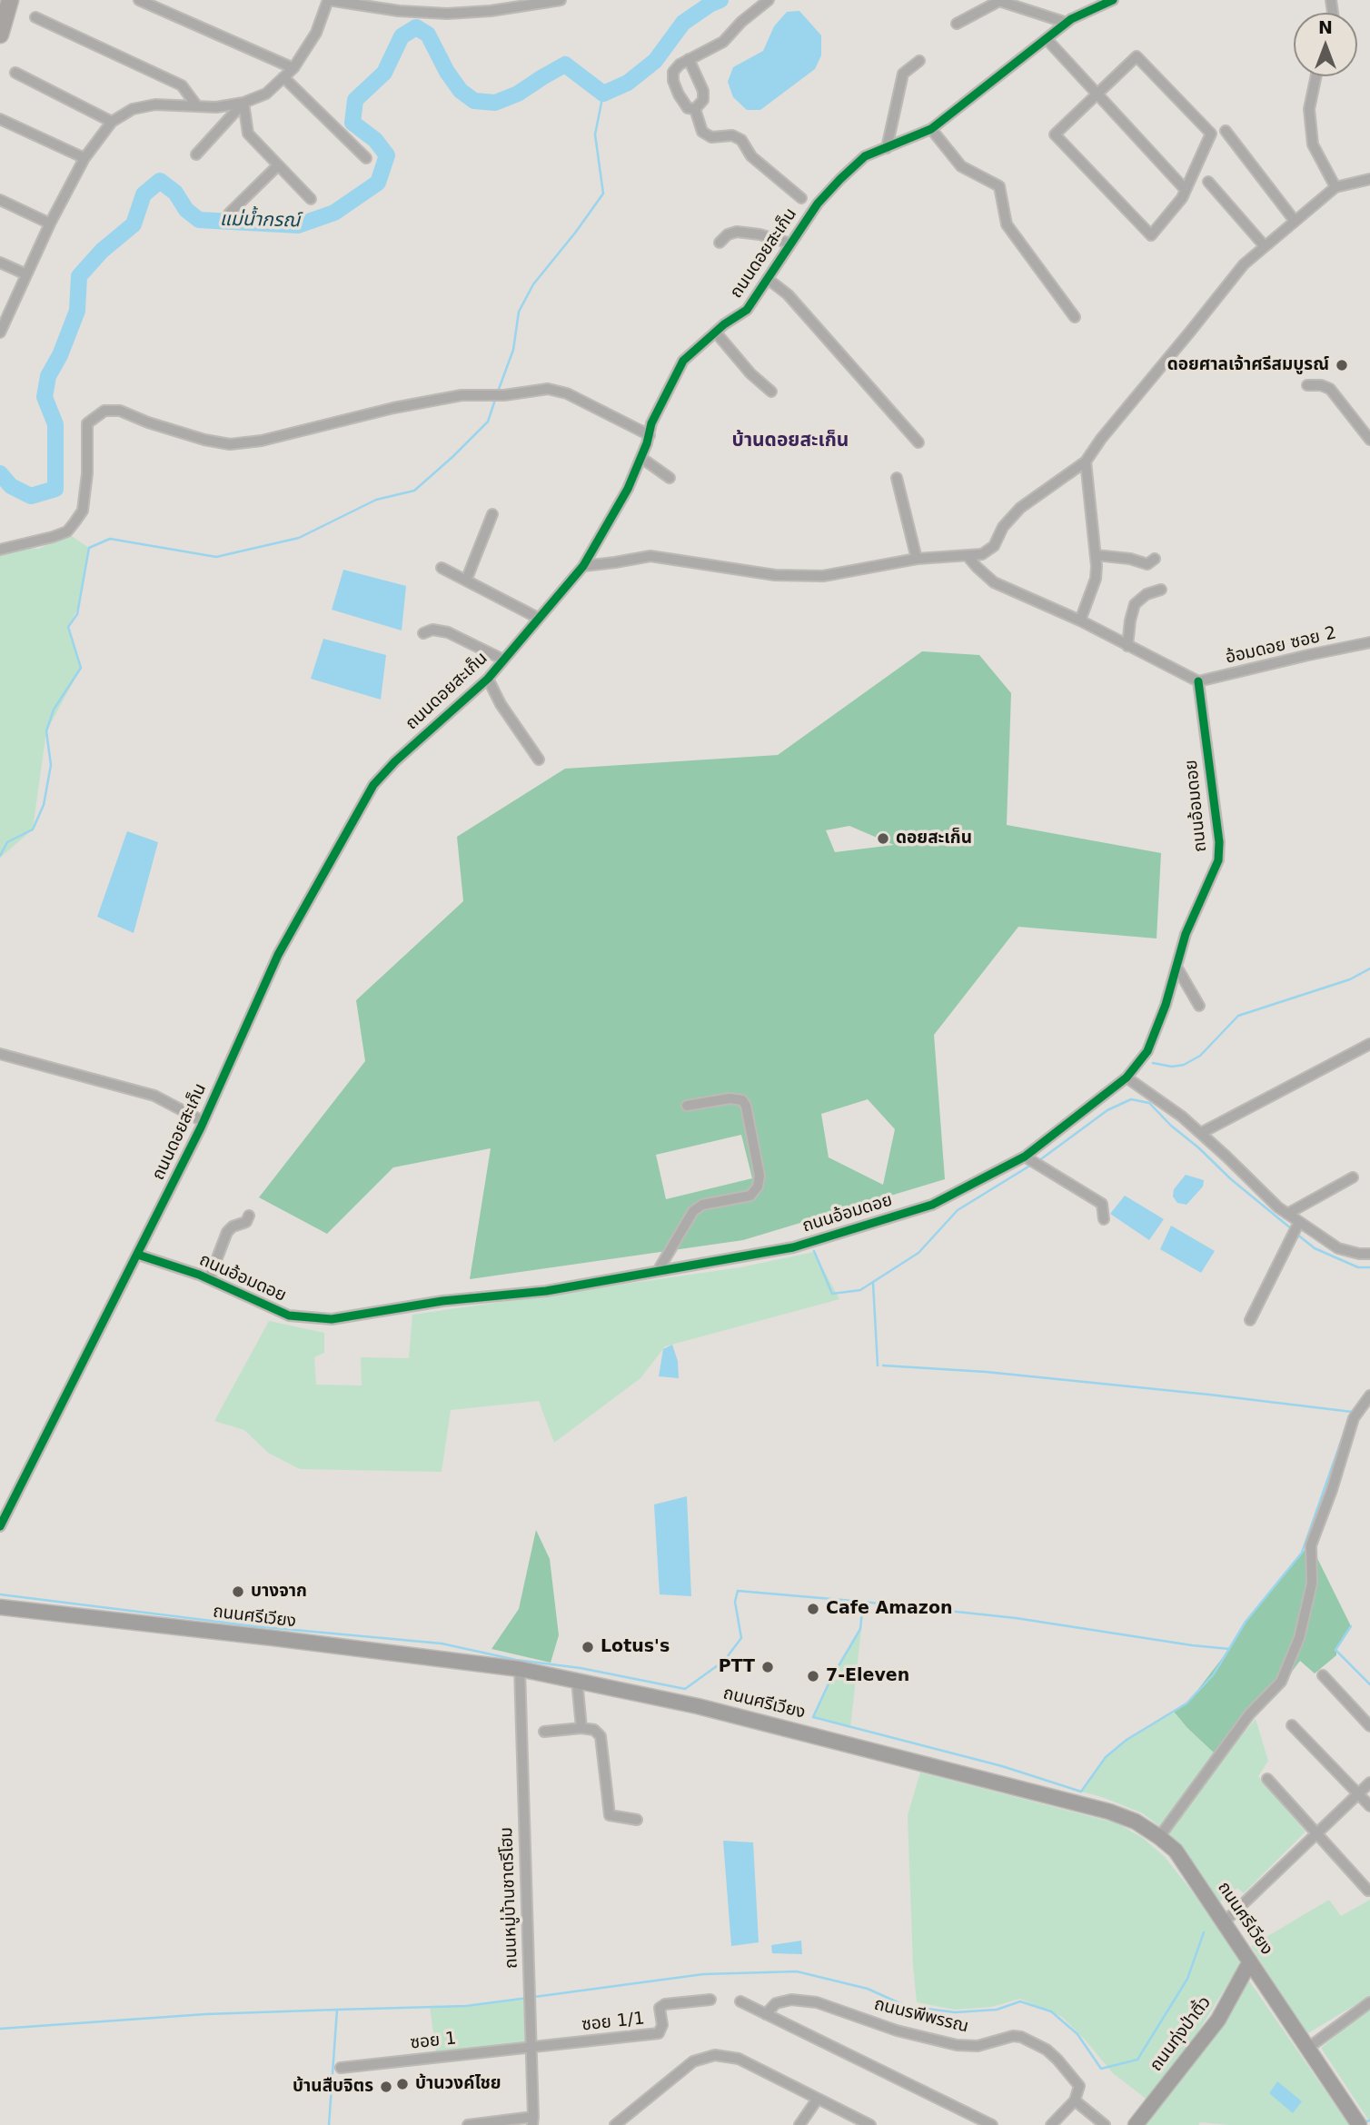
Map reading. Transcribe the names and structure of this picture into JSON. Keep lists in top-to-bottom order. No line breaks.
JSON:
{"streets":{"main road":["ถนนศรีเวียง","ถนนทุ่งป่าติ้ว"],"street":["ถนนดอยสะเก็น","อ้อมดอย ซอย 2","ถนนอ้อมดอย","ถนนหมู่บ้านชาตรีโฮม","ถนนรพีพรรณ","ซอย 1/1","ซอย 1"]},"crossings":[["ถนนดอยสะเก็น","ถนนอ้อมดอย"],["อ้อมดอย ซอย 2","ถนนอ้อมดอย"],["ถนนศรีเวียง","ถนนหมู่บ้านชาตรีโฮม"],["ถนนศรีเวียง","ถนนทุ่งป่าติ้ว"],["ถนนหมู่บ้านชาตรีโฮม","ซอย 1/1"],["ถนนหมู่บ้านชาตรีโฮม","ซอย 1"],["ซอย 1/1","ซอย 1"]],"districts":["บ้านดอยสะเก็น"],"water":["แม่น้ำกรณ์"],"places":["ดอยศาลเจ้าศรีสมบูรณ์","ดอยสะเก็น","บางจาก","Cafe Amazon","Lotus's","PTT","7-Eleven","บ้านวงค์ไชย","บ้านสืบจิตร"],"north":"top"}
